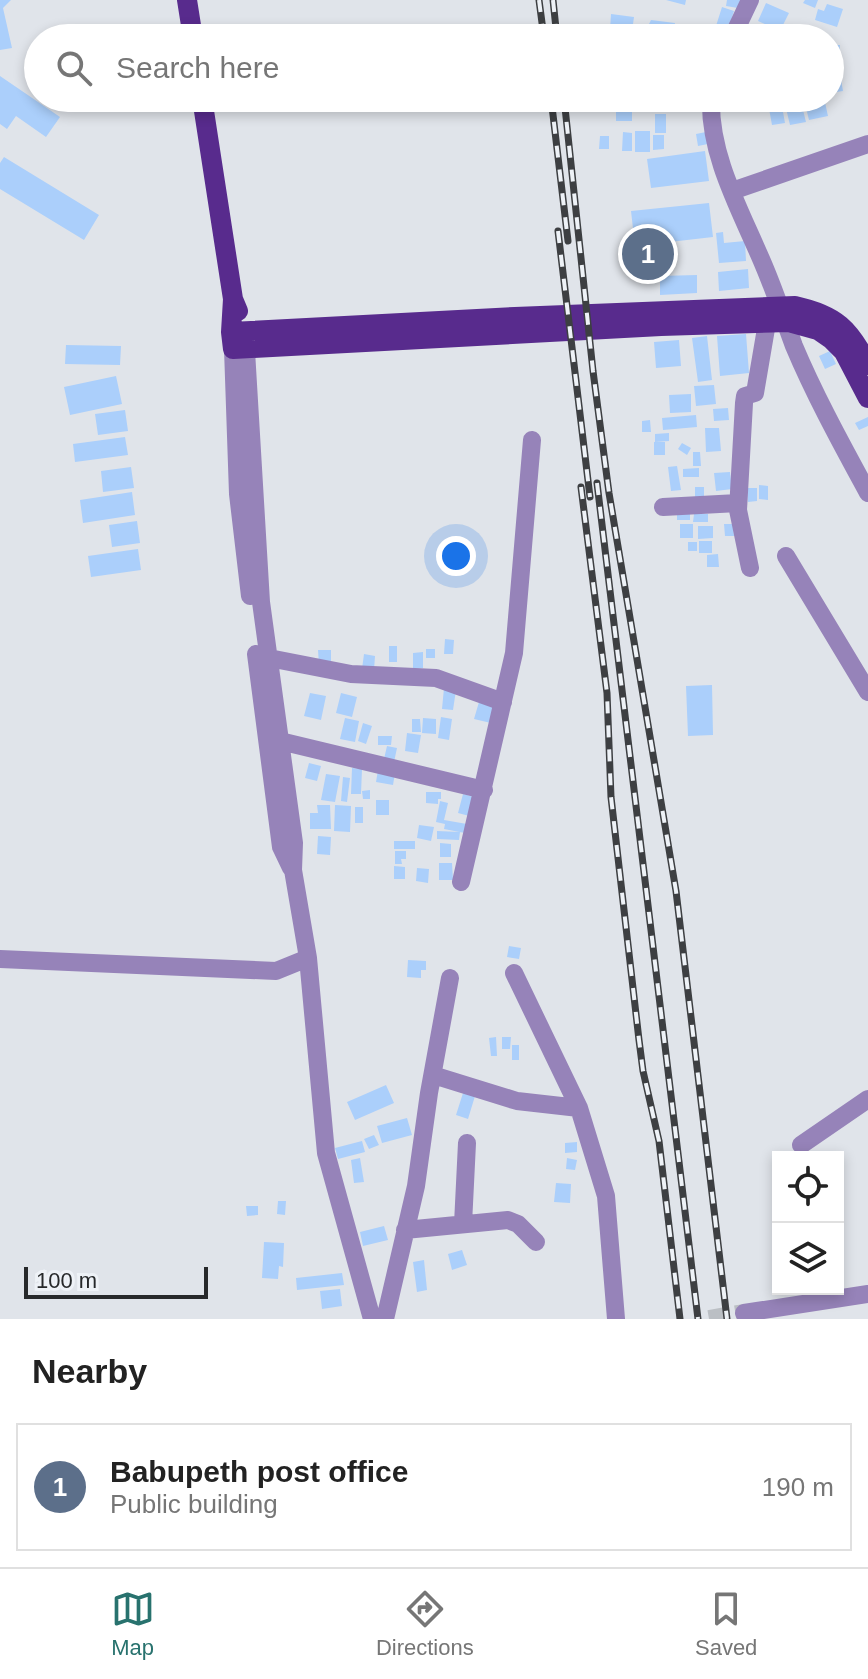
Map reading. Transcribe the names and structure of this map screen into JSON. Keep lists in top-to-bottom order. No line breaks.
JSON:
{"scale_bar":"100 m","page":{"search":"Search here","pins":"1","scale":"100 m","heading":"Nearby","list":[{"mark":"1","name":"Babupeth post office","note":"Public building","value":"190 m"}],"nav":["Map","Directions","Saved"]}}
